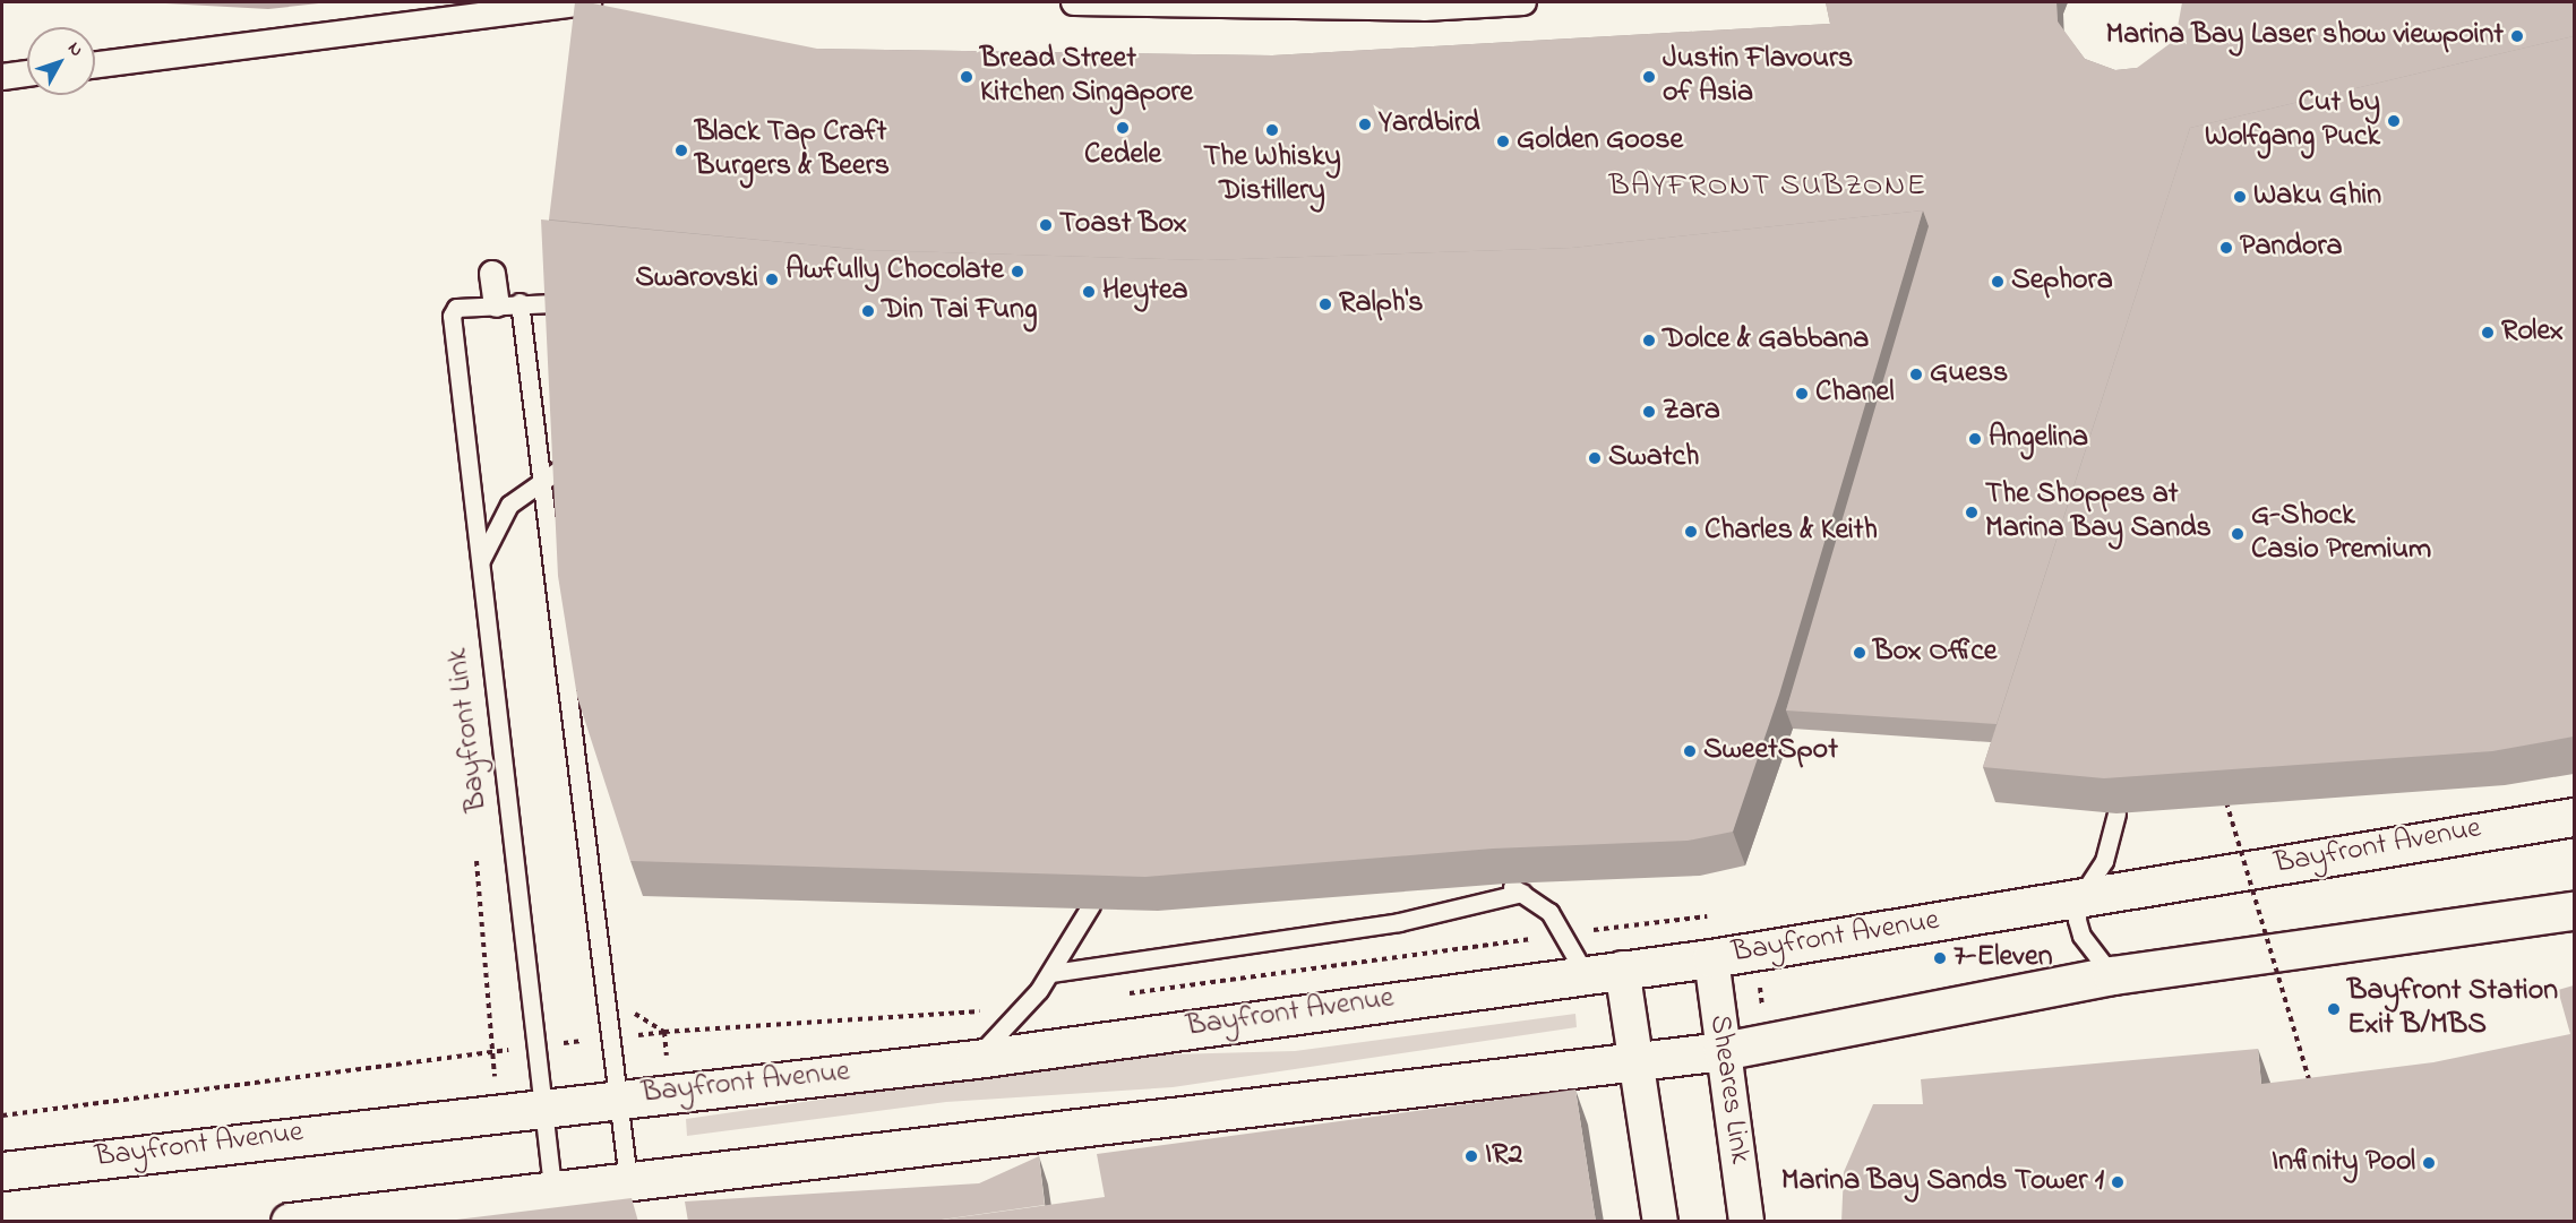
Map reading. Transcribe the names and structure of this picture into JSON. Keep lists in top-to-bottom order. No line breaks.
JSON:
{"streets":{"main road":["Bayfront Avenue"],"street":["Sheares Link"],"lane":["Bayfront Link"]},"crossings":[["Bayfront Link","Bayfront Avenue"],["Bayfront Avenue","Sheares Link"]],"districts":["BAYFRONT SUBZONE"],"places":["Marina Bay Laser show viewpoint","Bread Street Kitchen Singapore","Justin Flavours of Asia","Cut by Wolfgang Puck","Yardbird","Cedele","The Whisky Distillery","Golden Goose","Black Tap Craft Burgers & Beers","Waku Ghin","Toast Box","Pandora","Awfully Chocolate","Swarovski","Sephora","Heytea","Ralph's","Din Tai Fung","Rolex","Dolce & Gabbana","Guess","Chanel","Zara","Angelina","Swatch","The Shoppes at Marina Bay Sands","Charles & Keith","G-Shock Casio Premium","Box Office","SweetSpot","7-Eleven","Bayfront Station Exit B/MBS","IR2","Infinity Pool","Marina Bay Sands Tower 1"],"north":"top right"}
